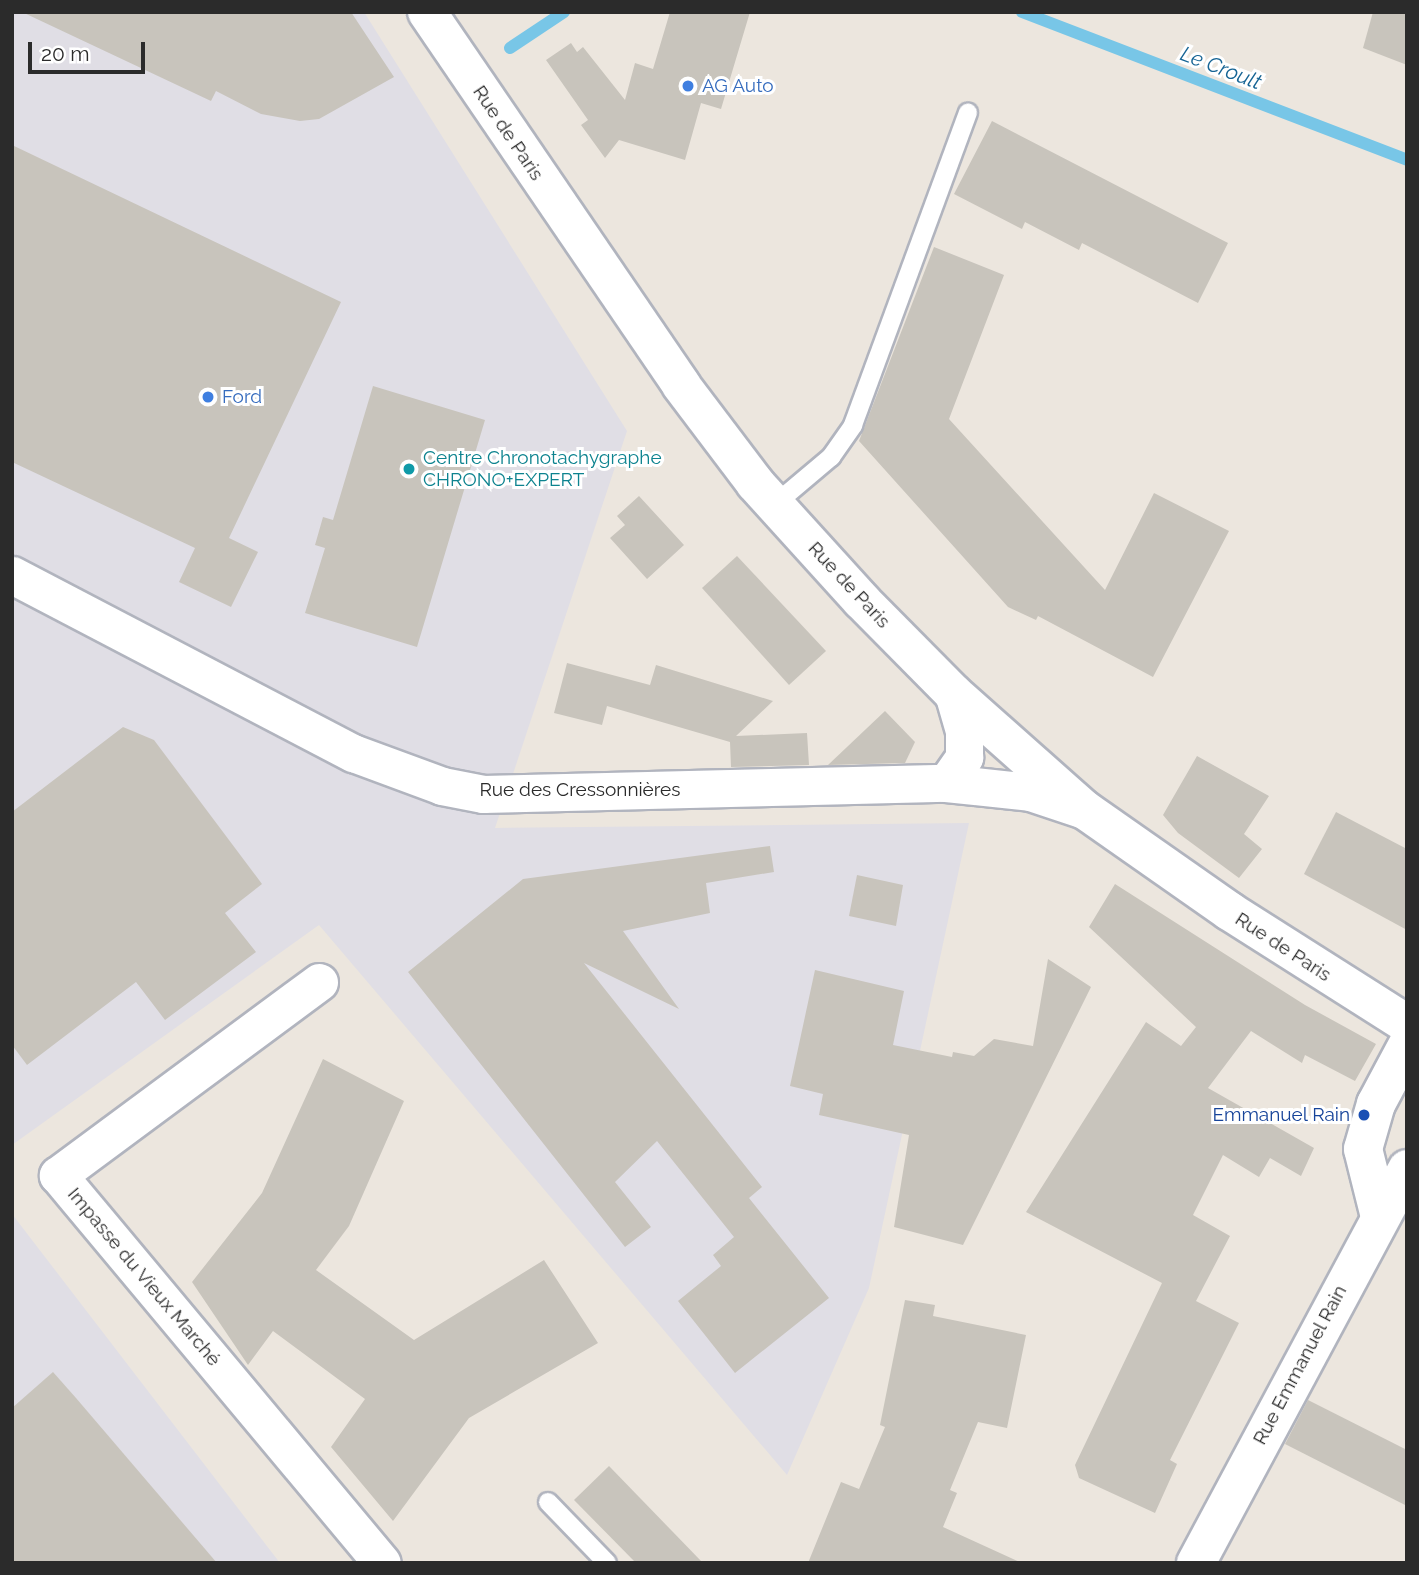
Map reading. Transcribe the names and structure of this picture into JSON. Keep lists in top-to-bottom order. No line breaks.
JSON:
{"streets":{"street":["Rue de Paris","Rue des Cressonnières","Impasse du Vieux Marché","Rue Emmanuel Rain"]},"crossings":[["Rue de Paris","Rue des Cressonnières"]],"water":["Le Croult"],"places":["AG Auto","Ford","Centre Chronotachygraphe CHRONO+EXPERT","Emmanuel Rain"],"scale_bar":"20 m"}
